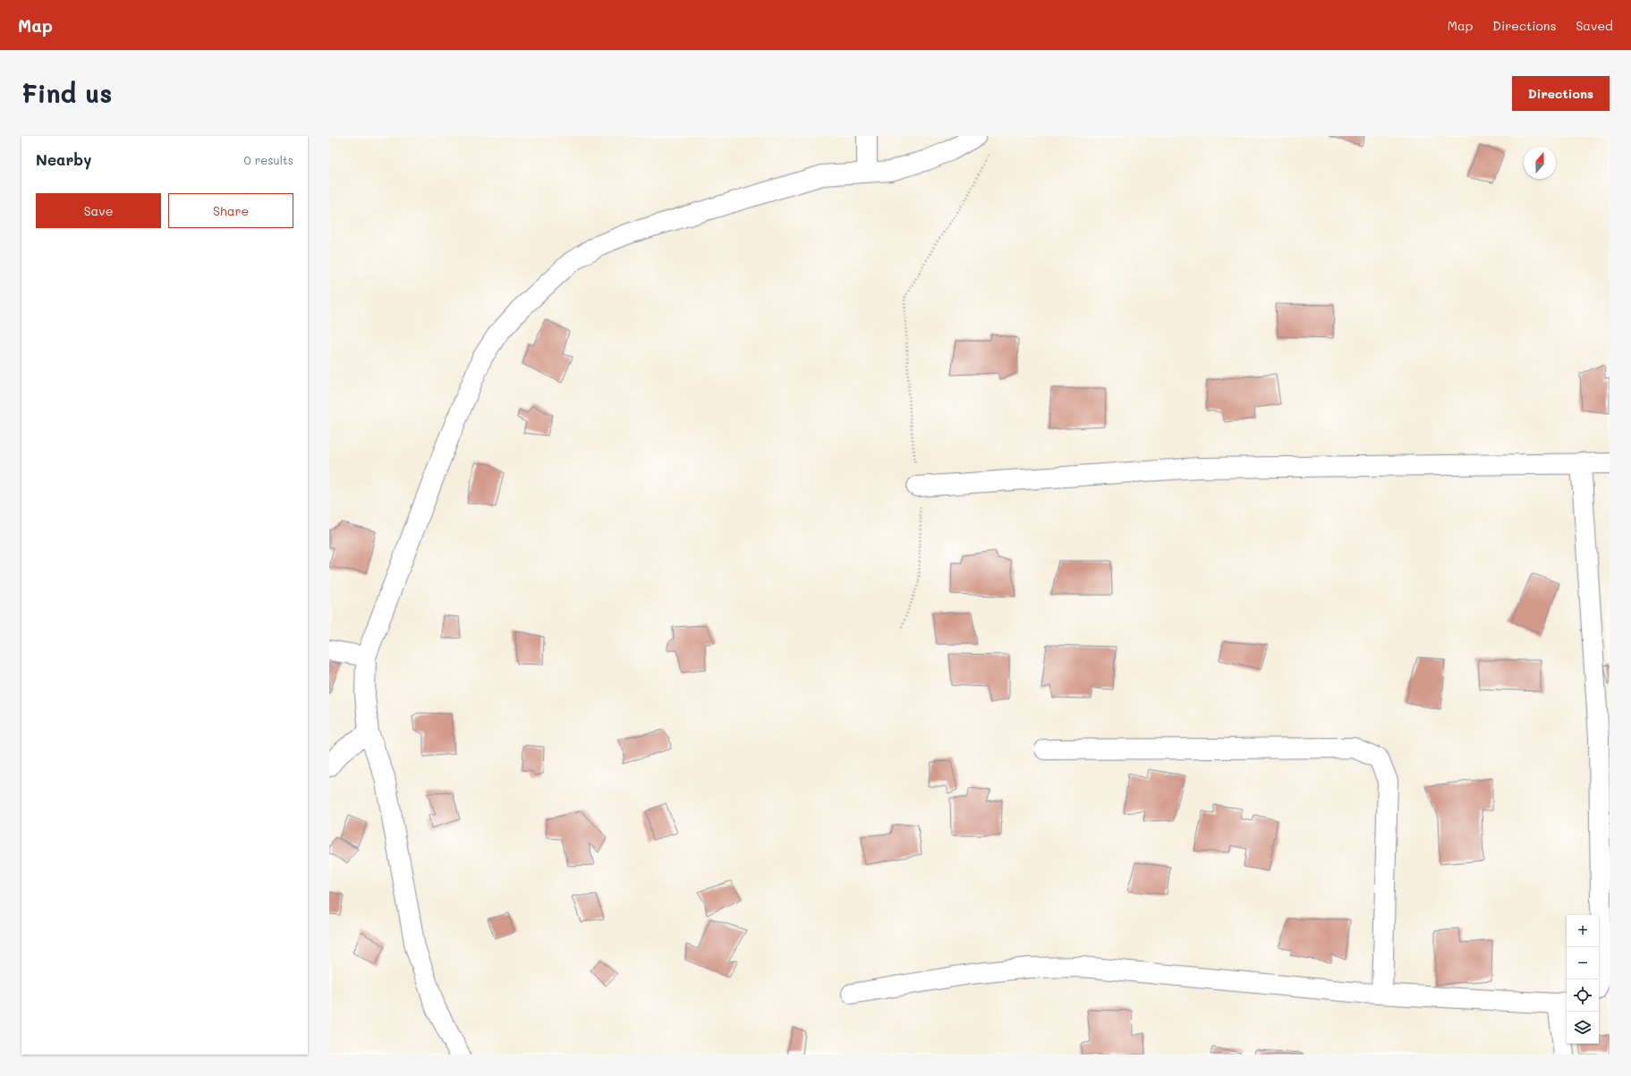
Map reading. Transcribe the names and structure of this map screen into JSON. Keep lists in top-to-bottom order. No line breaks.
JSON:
{"north":"top","page":{"header":"Map","nav":["Map","Directions","Saved"],"buttons":["Directions",["Save","Share"]],"title":"Find us","heading":["Nearby","0 results"],"map_buttons":["+","−"]}}
